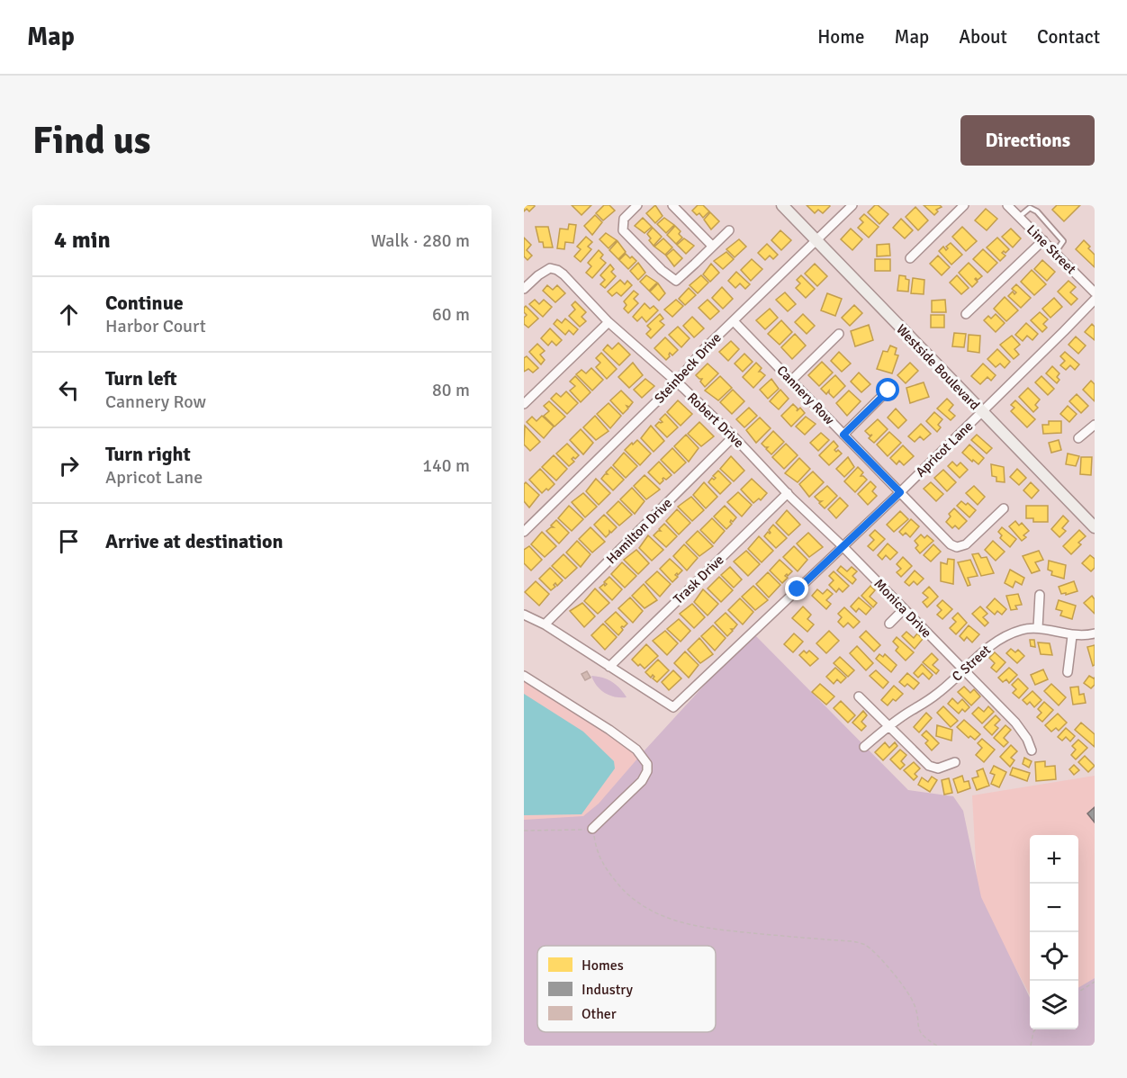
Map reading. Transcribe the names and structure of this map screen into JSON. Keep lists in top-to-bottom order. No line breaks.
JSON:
{"streets":{"street":["Line Street","Westside Boulevard","Steinbeck Drive","Cannery Row","Robert Drive","Apricot Lane","Hamilton Drive","Trask Drive","Monica Drive","C Street"]},"crossings":[["Westside Boulevard","Steinbeck Drive"],["Westside Boulevard","Apricot Lane"],["Steinbeck Drive","Cannery Row"],["Steinbeck Drive","Robert Drive"],["Cannery Row","Apricot Lane"],["Robert Drive","Apricot Lane"],["Robert Drive","Hamilton Drive"],["Robert Drive","Trask Drive"],["Robert Drive","Monica Drive"],["Apricot Lane","Trask Drive"],["Apricot Lane","Monica Drive"],["Monica Drive","C Street"]],"legend":["Homes","Industry","Other"],"page":{"header":"Map","nav":["Home","Map","About","Contact"],"buttons":"Directions","title":"Find us","heading":["4 min","Walk · 280 m"],"list":[["Continue","Harbor Court","60 m"],["Turn left","Cannery Row","80 m"],["Turn right","Apricot Lane","140 m"],"Arrive at destination"],"map_buttons":["+","−"]}}
